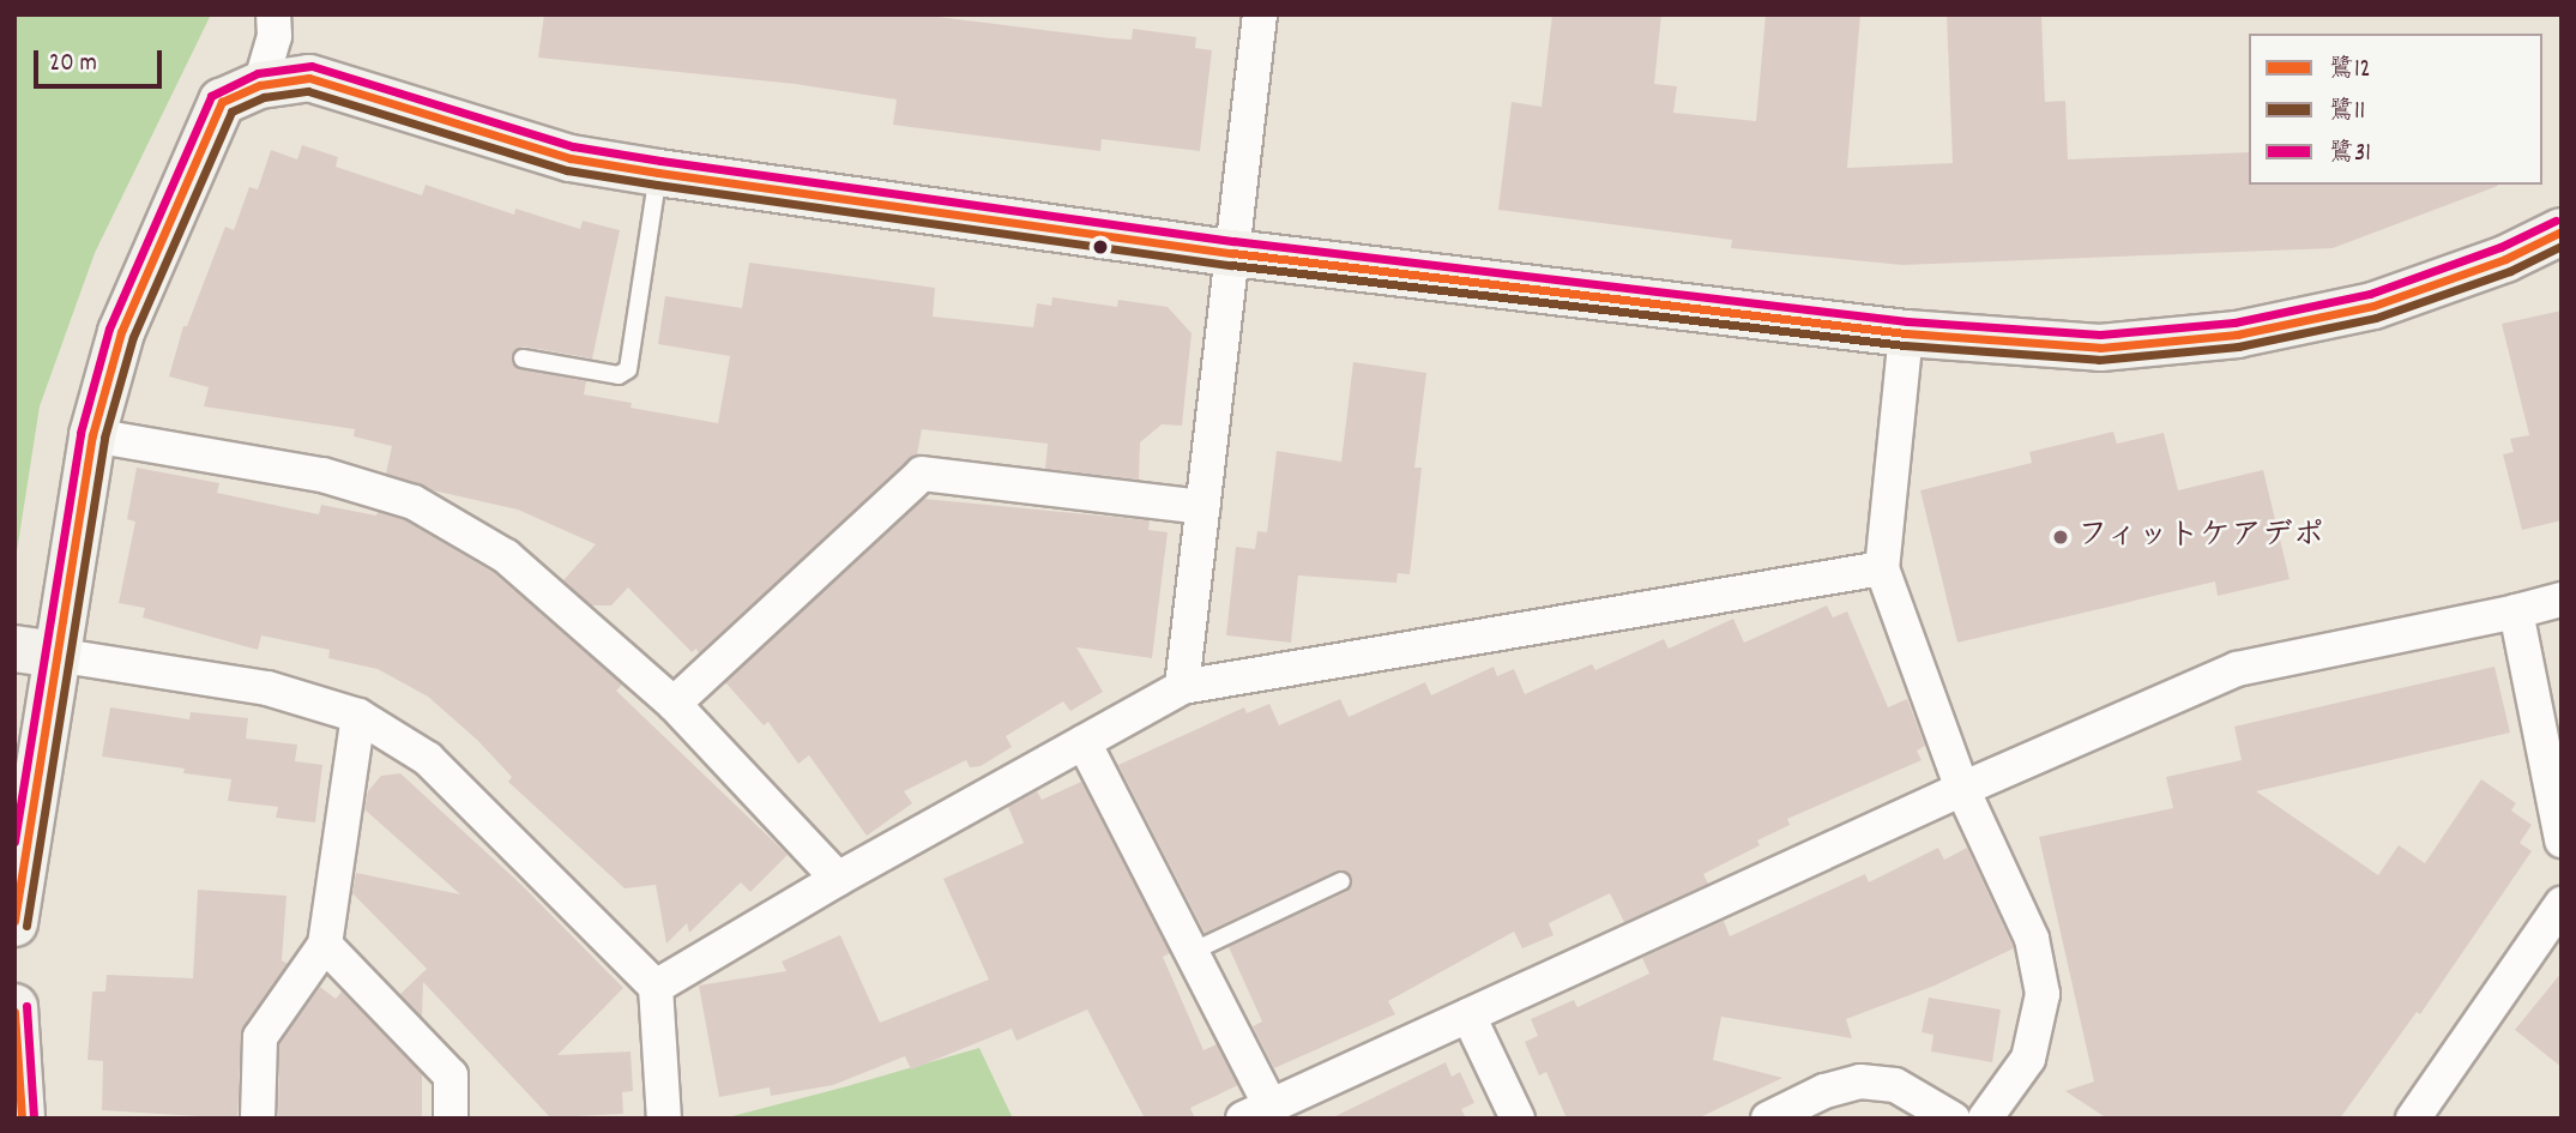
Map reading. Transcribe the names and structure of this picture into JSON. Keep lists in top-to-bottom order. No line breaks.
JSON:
{"places":["フィットケアデポ"],"lines":["transit line 鷺31","transit line 鷺12","transit line 鷺11"],"legend":["鷺12","鷺11","鷺31"],"scale_bar":"20 m"}
